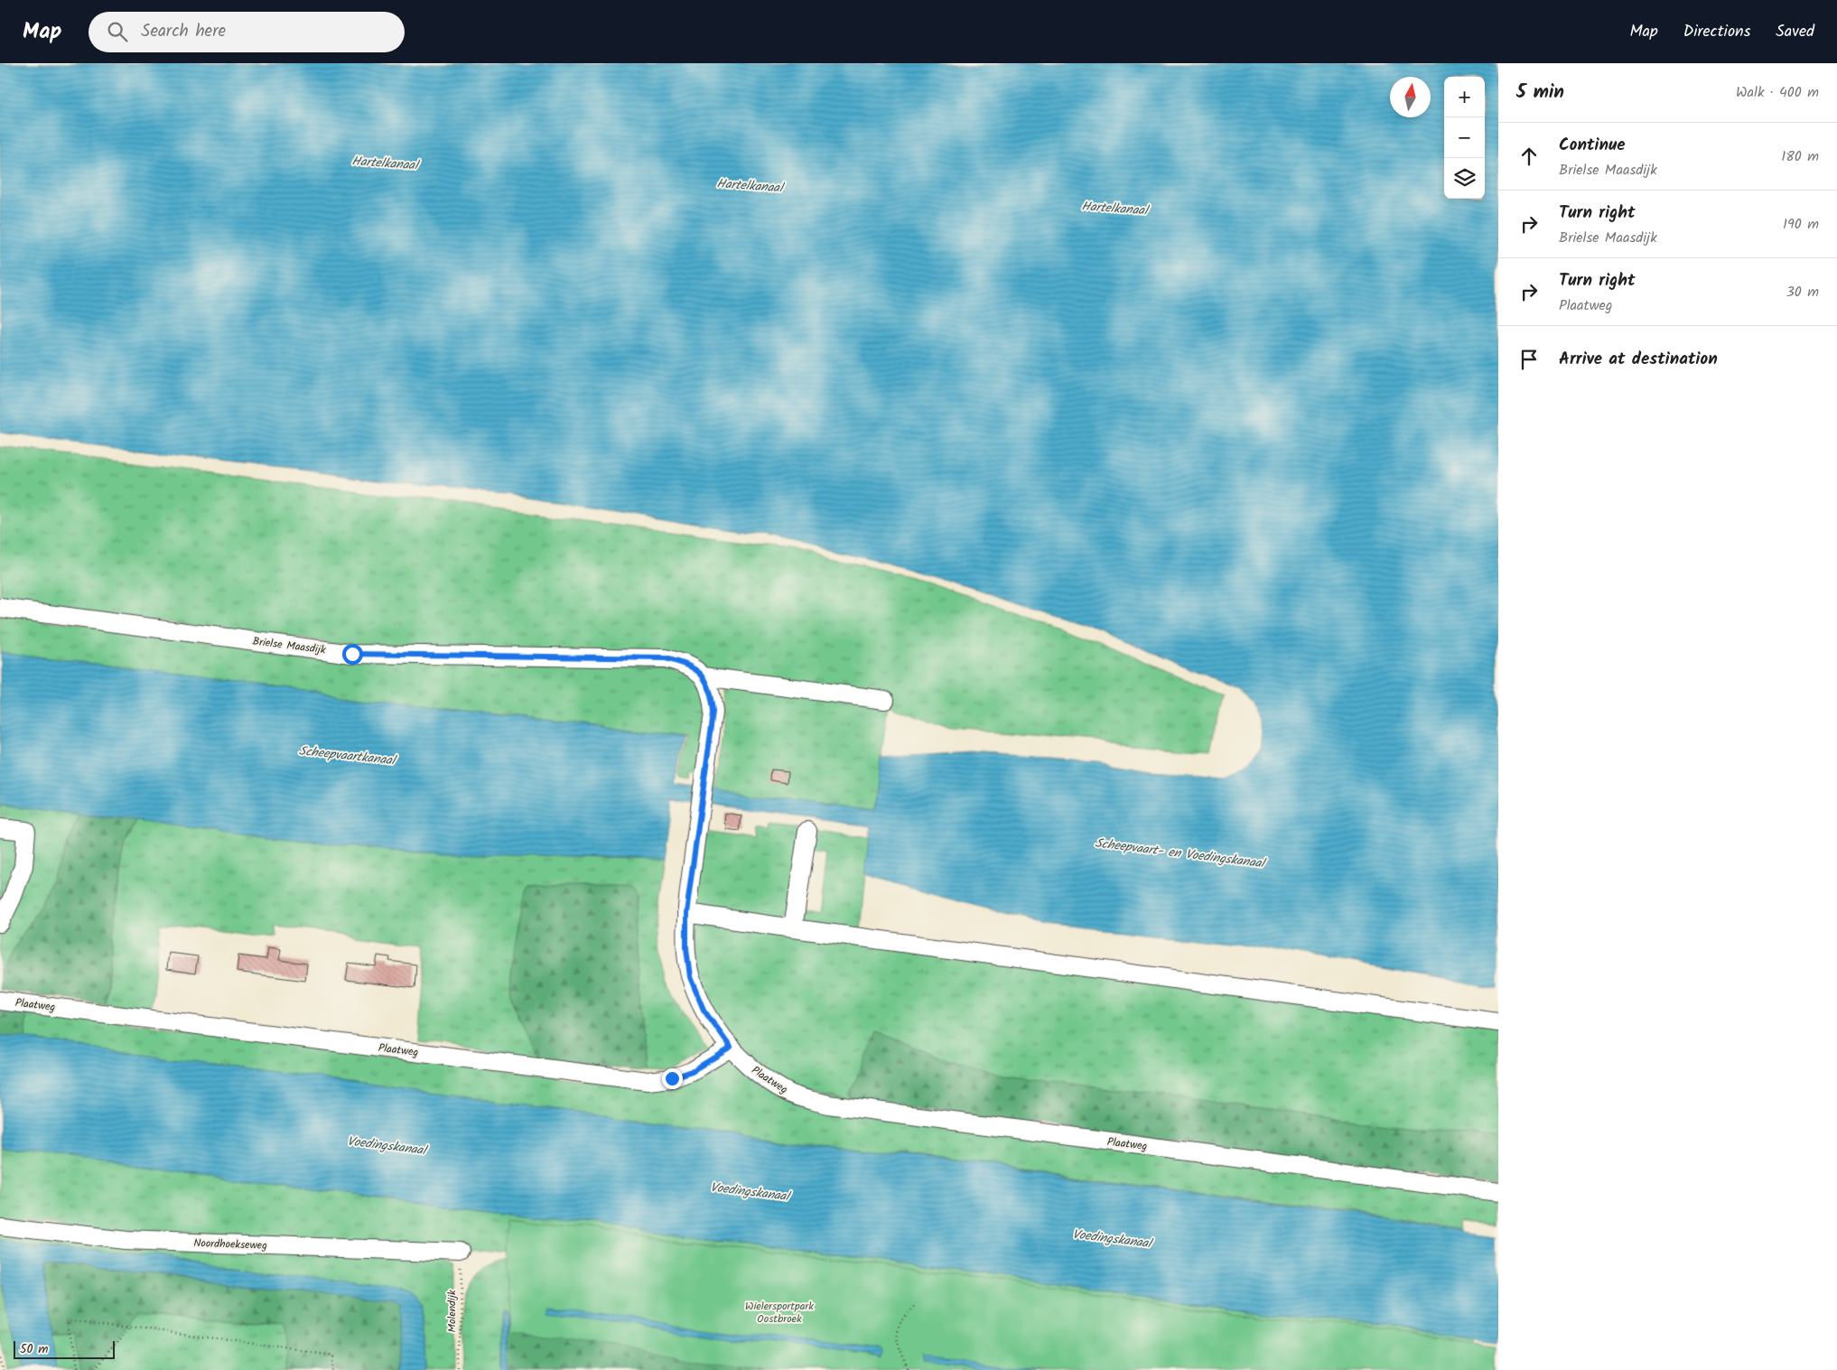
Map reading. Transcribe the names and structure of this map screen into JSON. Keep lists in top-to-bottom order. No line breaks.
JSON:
{"streets":{"street":["Brielse Maasdijk","Plaatweg","Noordhoekseweg"],"path":["Molendijk"]},"crossings":[["Noordhoekseweg","Molendijk"]],"water":["Hartelkanaal","Scheepvaartkanaal","Scheepvaart- en Voedingskanaal","Voedingskanaal"],"parks":["Wielersportpark Oostbroek"],"scale_bar":"50 m","north":"top","page":{"header":"Map","search":"Search here","nav":["Map","Directions","Saved"],"heading":["5 min","Walk · 400 m"],"map_buttons":["+","−"],"list":[["Continue","Brielse Maasdijk","180 m"],["Turn right","Brielse Maasdijk","190 m"],["Turn right","Plaatweg","30 m"],"Arrive at destination"],"scale":"50 m"}}
